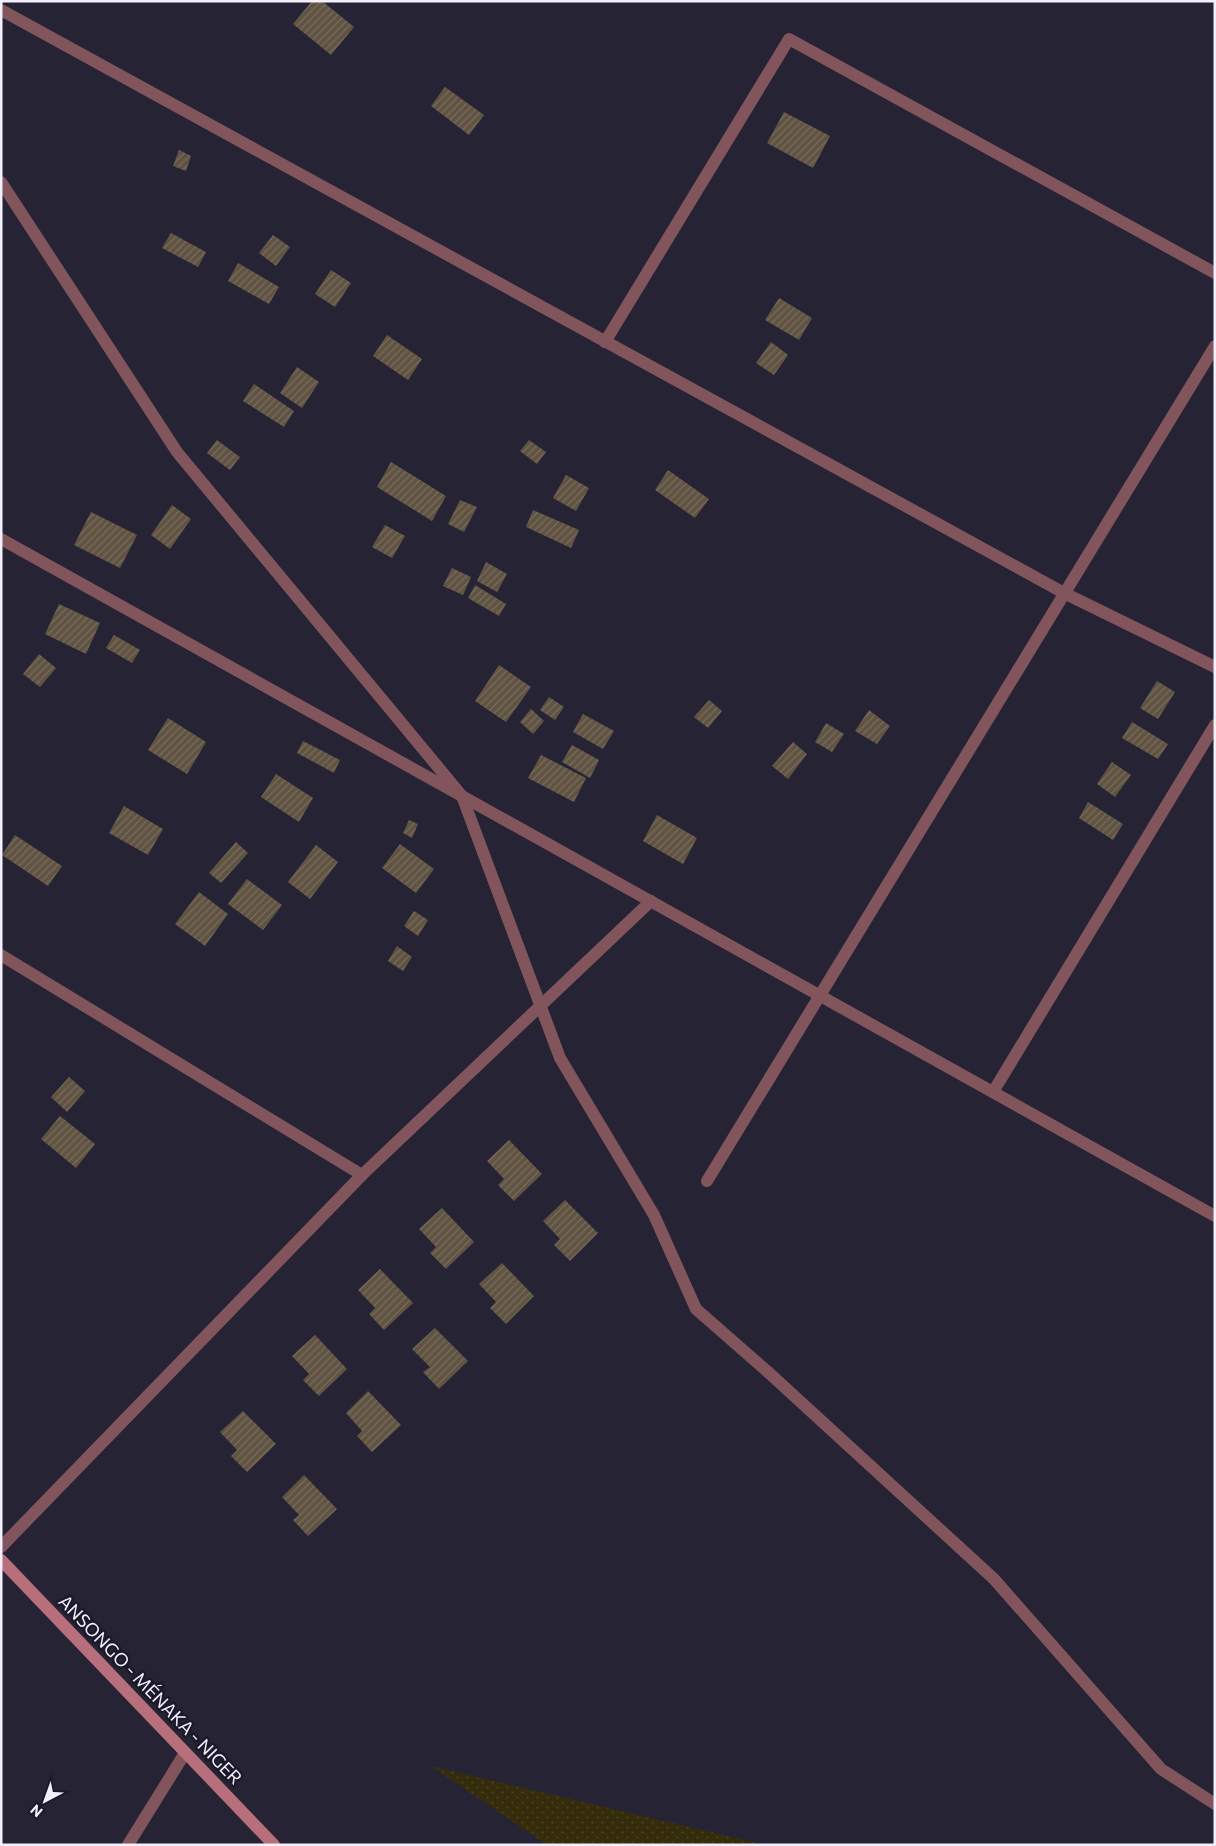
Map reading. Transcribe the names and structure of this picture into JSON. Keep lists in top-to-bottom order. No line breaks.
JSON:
{"streets":{"main road":["ANSONGO - MÉNAKA - NIGER"]},"north":"bottom left"}
